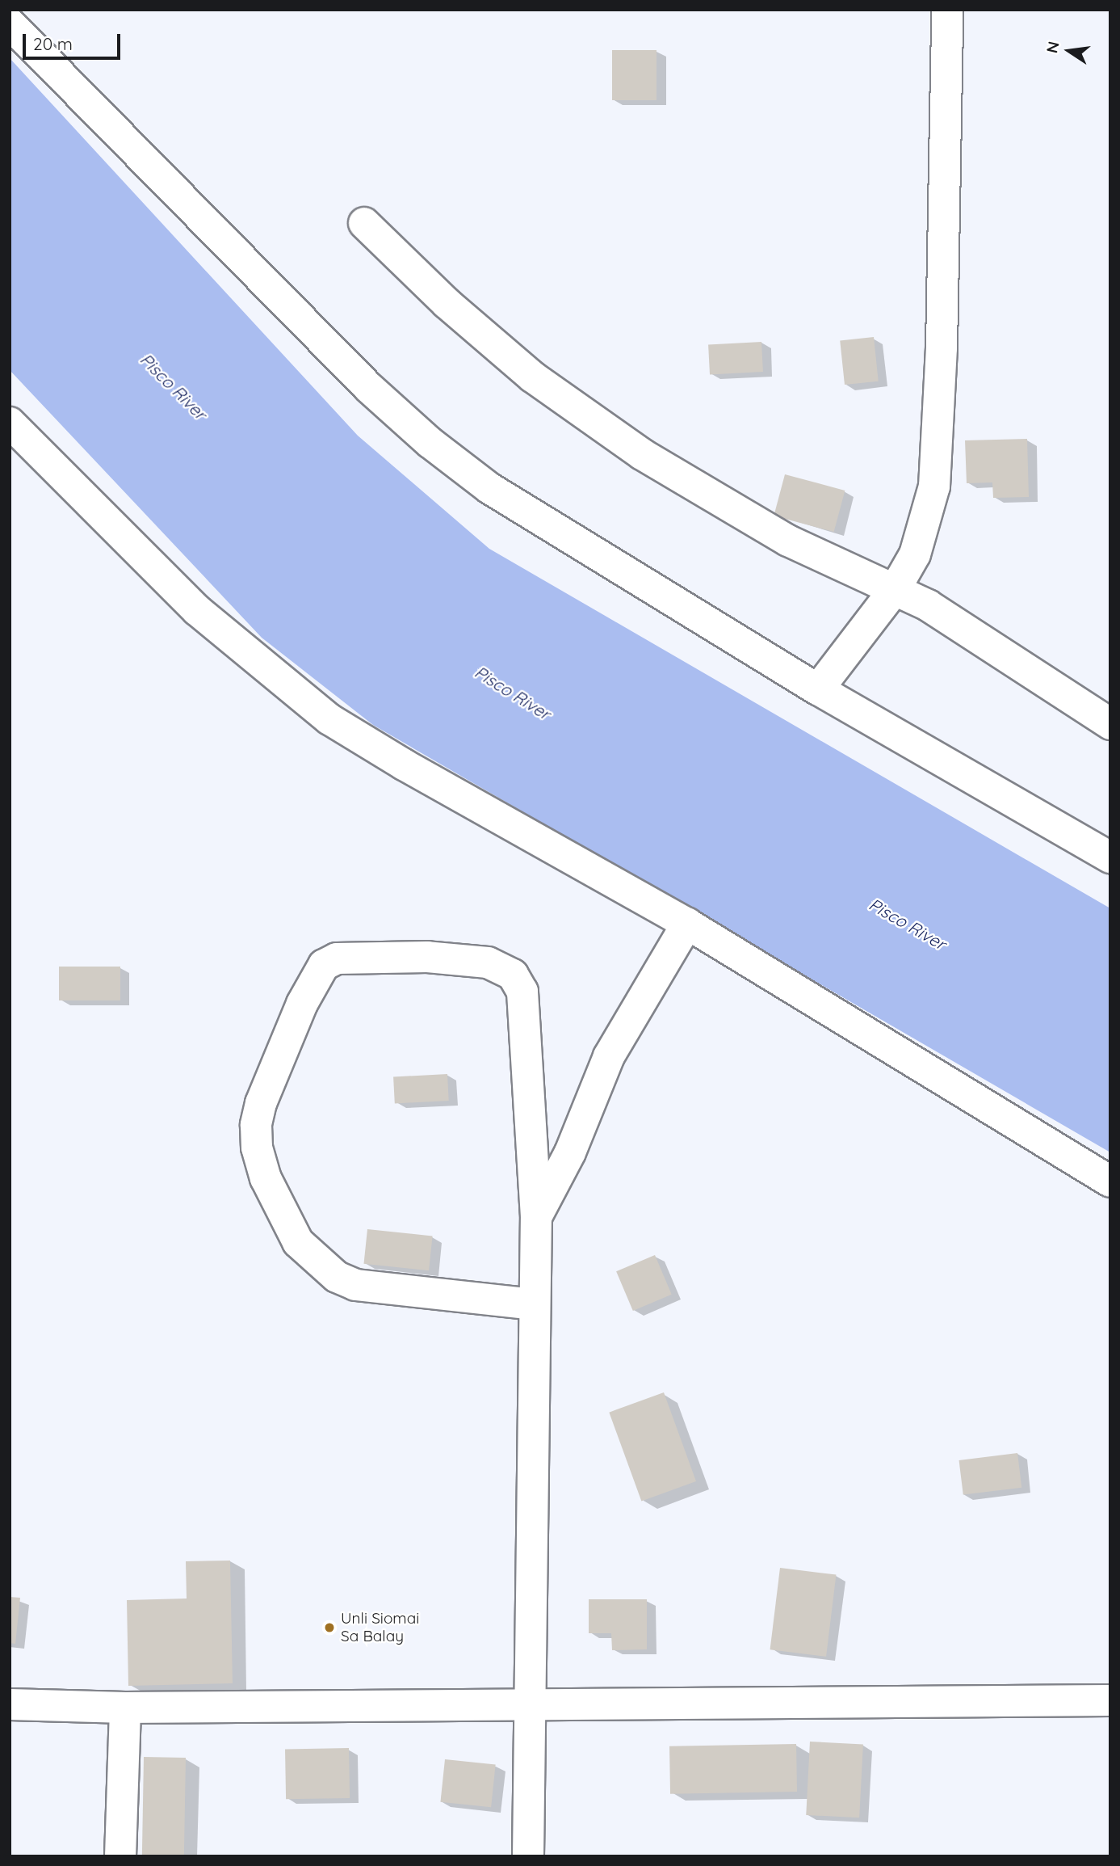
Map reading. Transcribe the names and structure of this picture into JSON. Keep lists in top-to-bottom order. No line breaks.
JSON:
{"water":["Pisco River"],"places":["Unli Siomai Sa Balay"],"scale_bar":"20 m","north":"left"}
